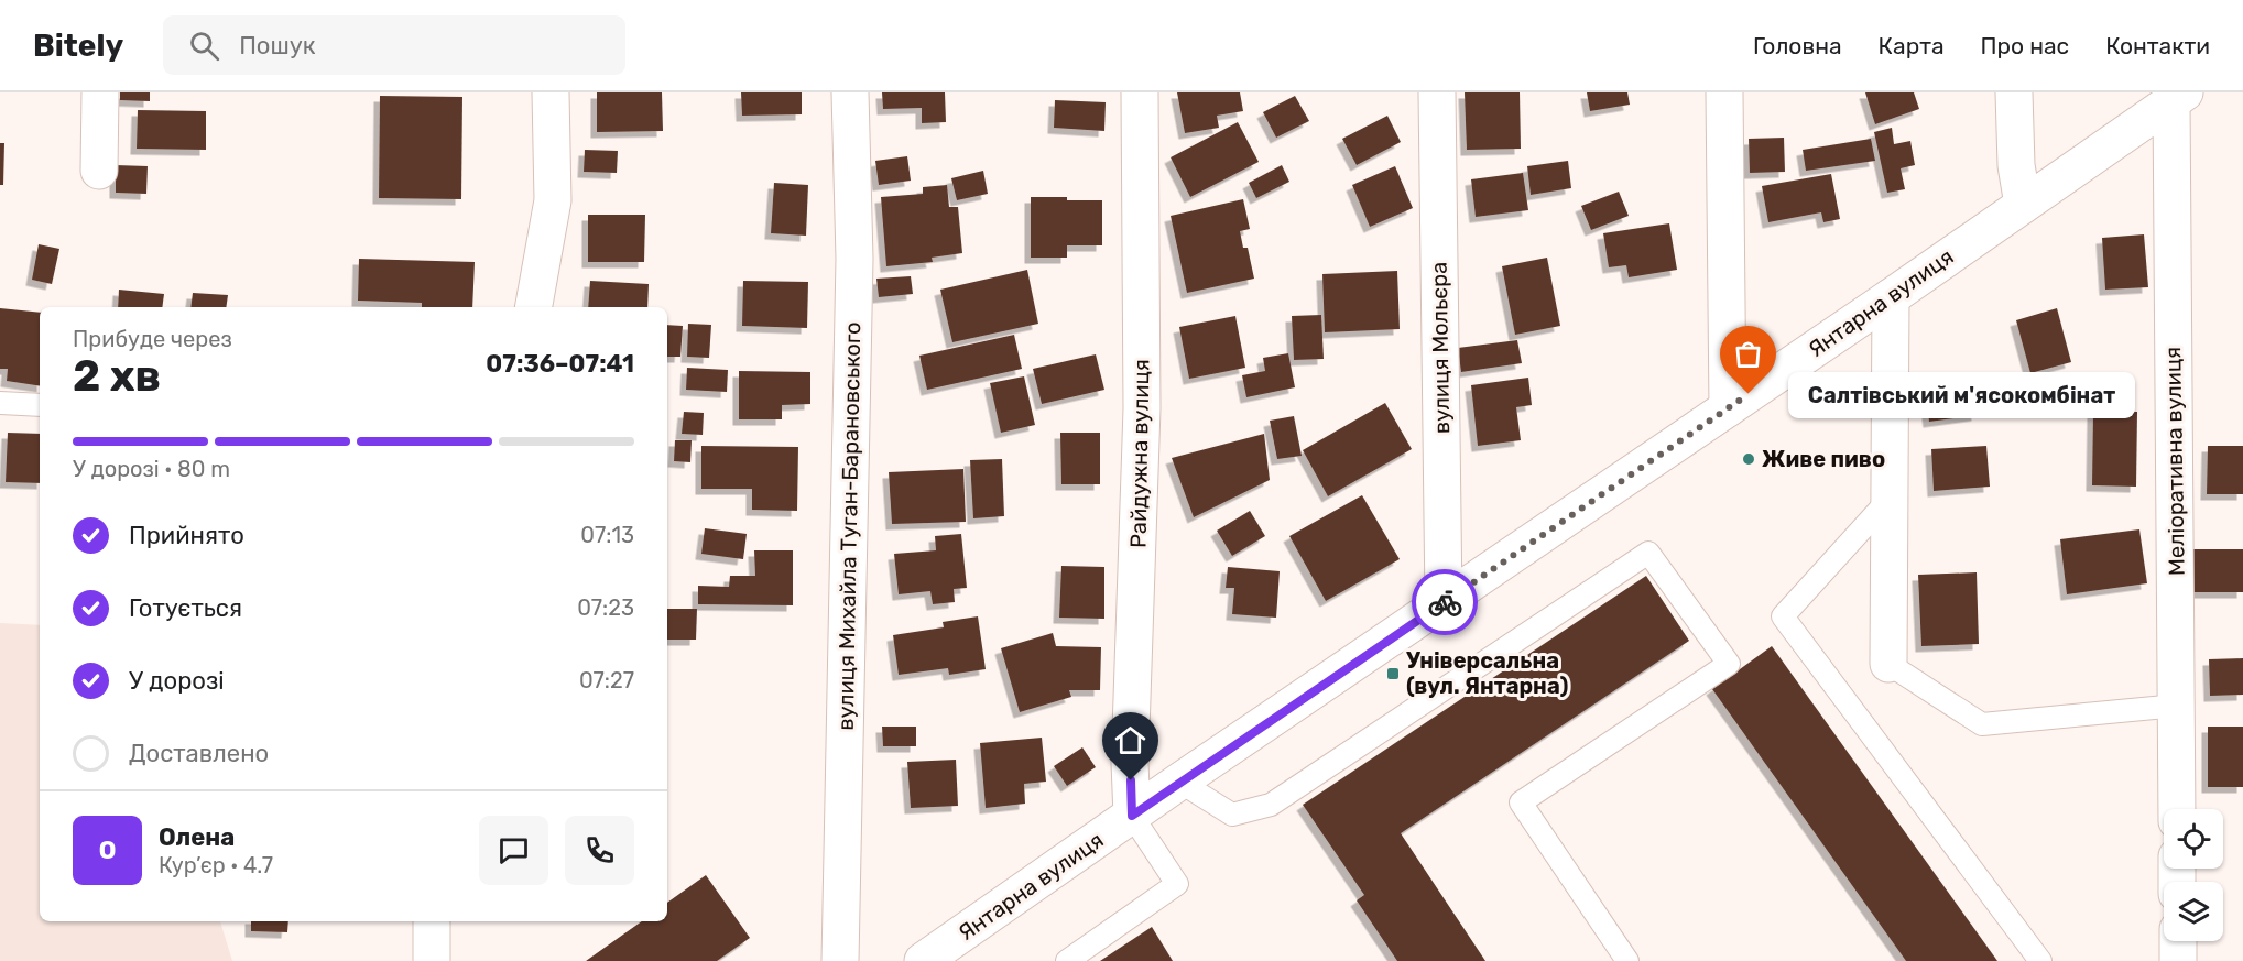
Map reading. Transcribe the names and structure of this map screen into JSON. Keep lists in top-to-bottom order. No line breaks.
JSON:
{"streets":{"street":["Янтарна вулиця","вулиця Мольєра","Райдужна вулиця","Меліоративна вулиця","вулиця Михайла Туган-Барановського"]},"crossings":[["Янтарна вулиця","вулиця Мольєра"],["Янтарна вулиця","Райдужна вулиця"],["Янтарна вулиця","Меліоративна вулиця"]],"places":{"other":["Салтівський м'ясокомбінат","Живе пиво"],"transit":["Універсальна (вул. Янтарна)"]},"page":{"header":"Bitely","search":"Пошук","nav":["Головна","Карта","Про нас","Контакти"],"heading":["2 хв","Прибуде через","07:36–07:41"],"panel":["Олена","Кур’єр · 4.7"],"bubble":"Салтівський м'ясокомбінат","bar":"У дорозі · 80 m","list":[["Прийнято","07:13"],["Готується","07:23"],["У дорозі","07:27"],"Доставлено"],"round":"О"}}
